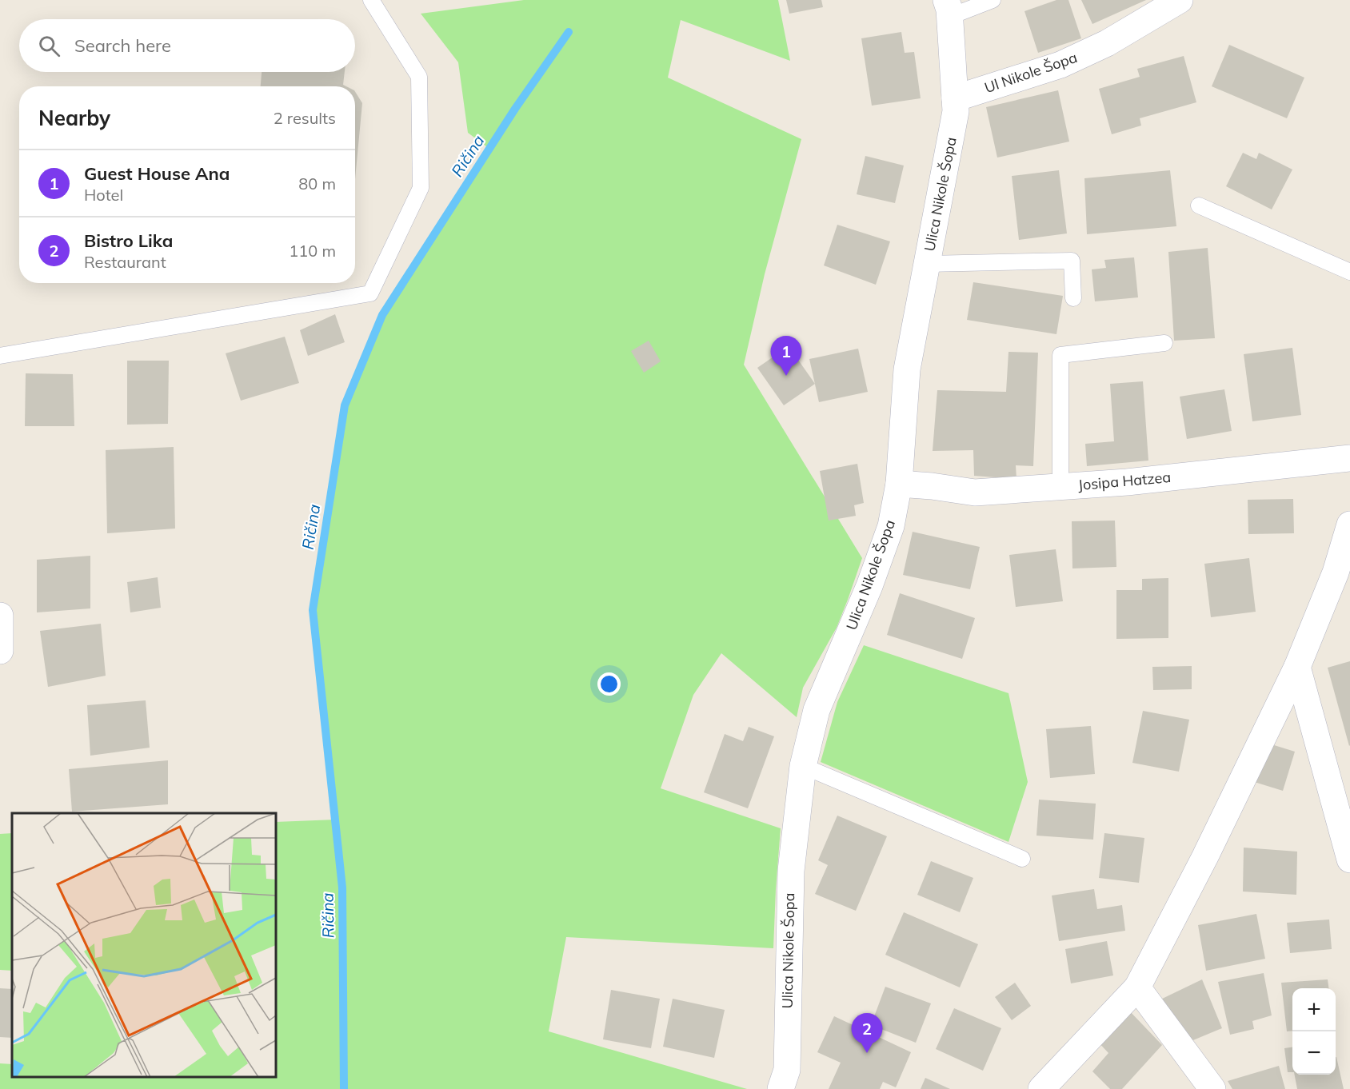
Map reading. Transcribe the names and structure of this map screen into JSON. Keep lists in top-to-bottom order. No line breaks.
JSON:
{"streets":{"street":["Ul Nikole Šopa","Ulica Nikole Šopa","Josipa Hatzea"]},"crossings":[["Ul Nikole Šopa","Ulica Nikole Šopa"],["Ulica Nikole Šopa","Josipa Hatzea"]],"water":["Ričina"],"page":{"search":"Search here","heading":["Nearby","2 results"],"list":[{"mark":"1","name":"Guest House Ana","note":"Hotel","value":"80 m"},{"mark":"2","name":"Bistro Lika","note":"Restaurant","value":"110 m"}],"pins":["1","2"],"map_buttons":["+","−"]}}
